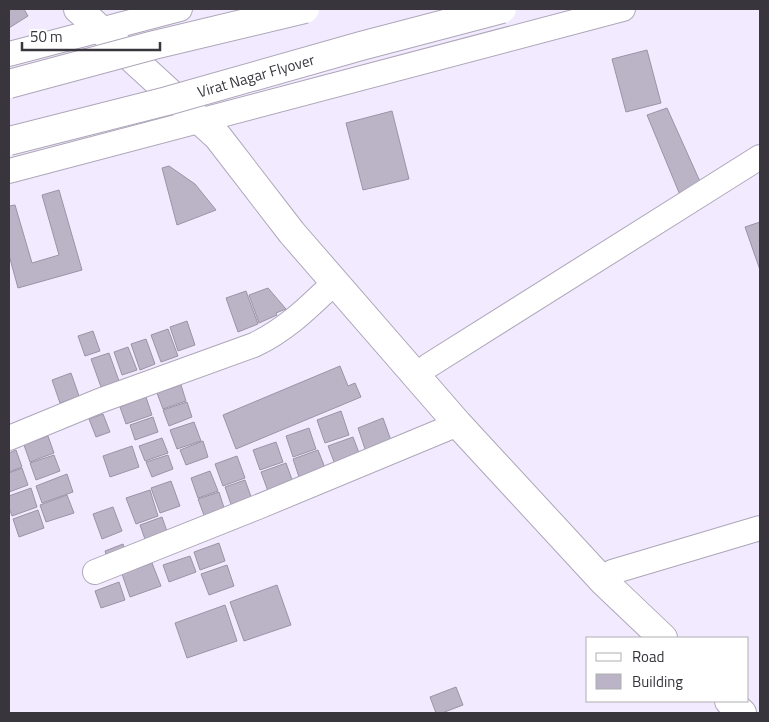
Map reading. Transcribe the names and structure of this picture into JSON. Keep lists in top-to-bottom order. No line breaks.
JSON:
{"streets":{"main road":["Virat Nagar Flyover"]},"legend":["Road","Building"],"scale_bar":"50 m"}
